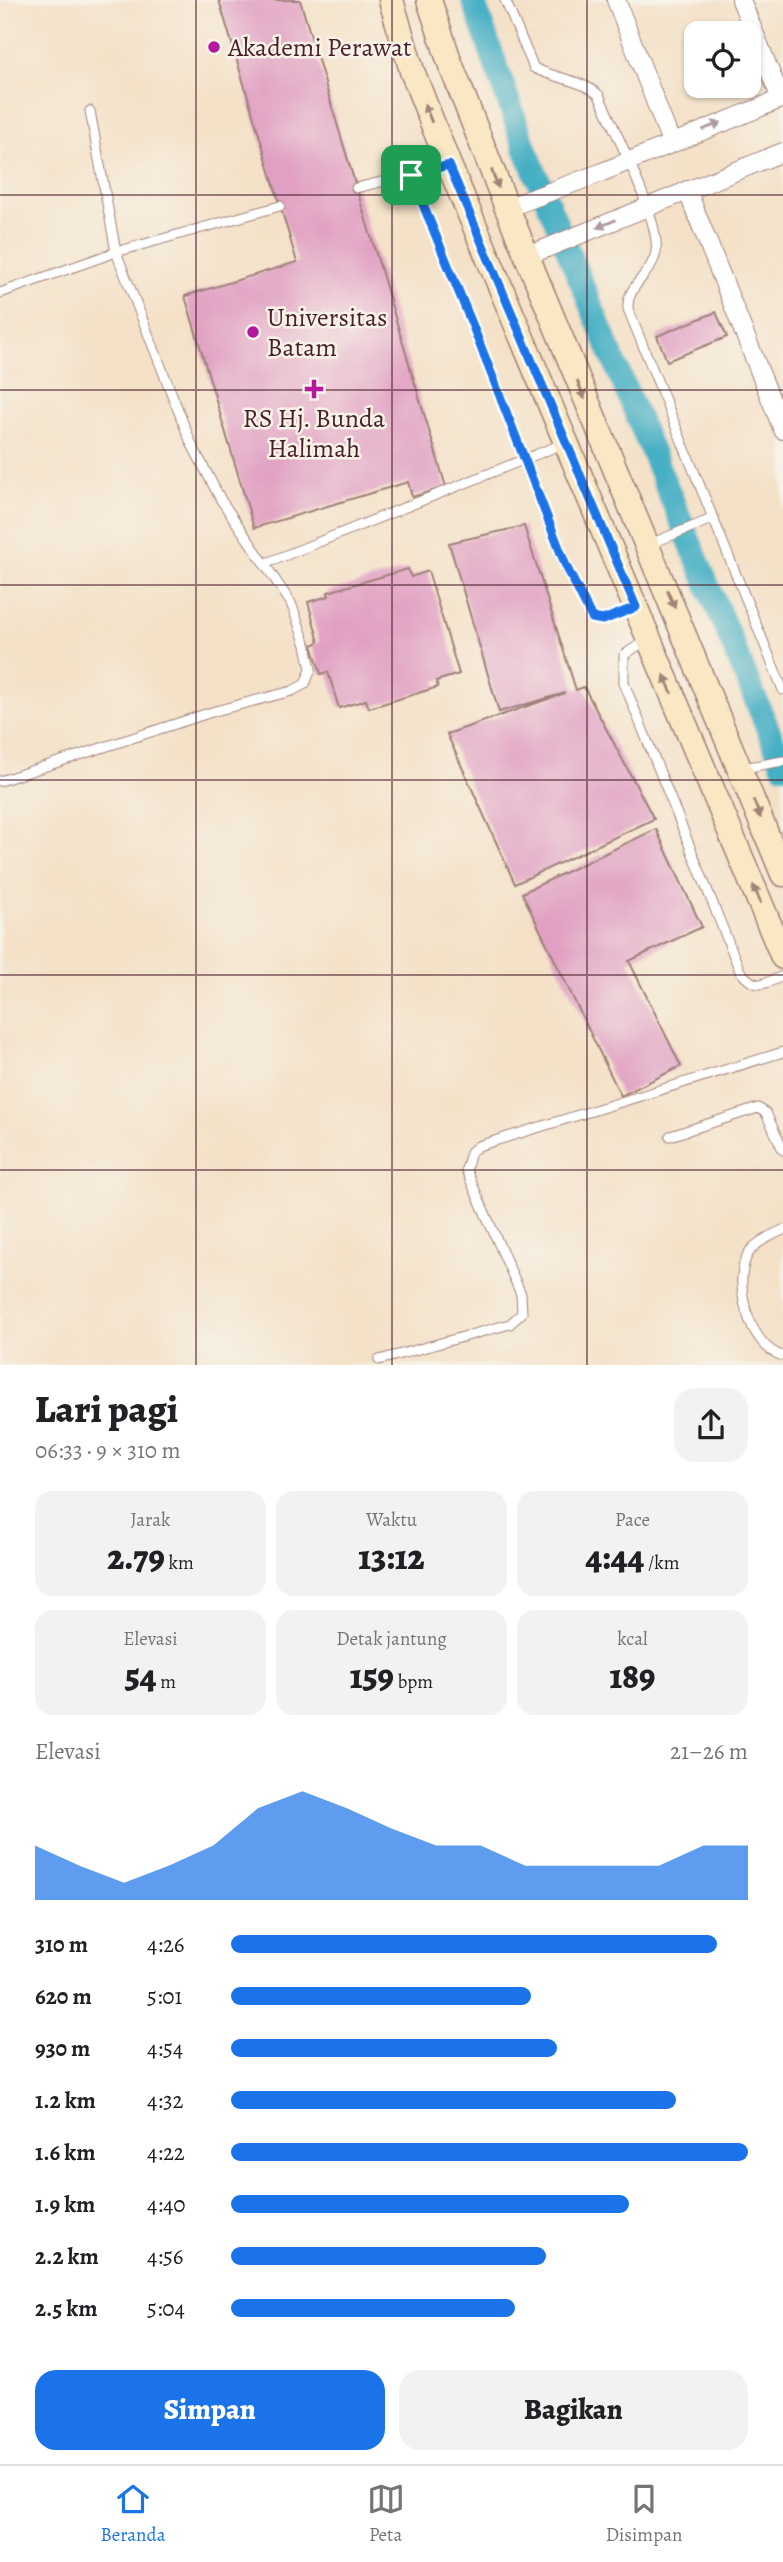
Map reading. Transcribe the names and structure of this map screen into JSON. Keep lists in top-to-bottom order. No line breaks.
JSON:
{"places":{"other":["Akademi Perawat","Universitas Batam"],"health":["RS Hj. Bunda Halimah"]},"page":{"heading":["Lari pagi","06:33 · 9 × 310 m"],"stats":[["Jarak","2.79 km"],["Waktu","13:12"],["Pace","4:44 /km"],["Elevasi","54 m"],["Detak jantung","159 bpm"],["kcal","189"]],"chart":["Elevasi","21–26 m"],"list":[{"name":"310 m","note":"4:26"},{"name":"620 m","note":"5:01"},{"name":"930 m","note":"4:54"},{"name":"1.2 km","note":"4:32"},{"name":"1.6 km","note":"4:22"},{"name":"1.9 km","note":"4:40"},{"name":"2.2 km","note":"4:56"},{"name":"2.5 km","note":"5:04"}],"buttons":["Simpan","Bagikan"],"tabs":["Beranda","Peta","Disimpan"]}}
